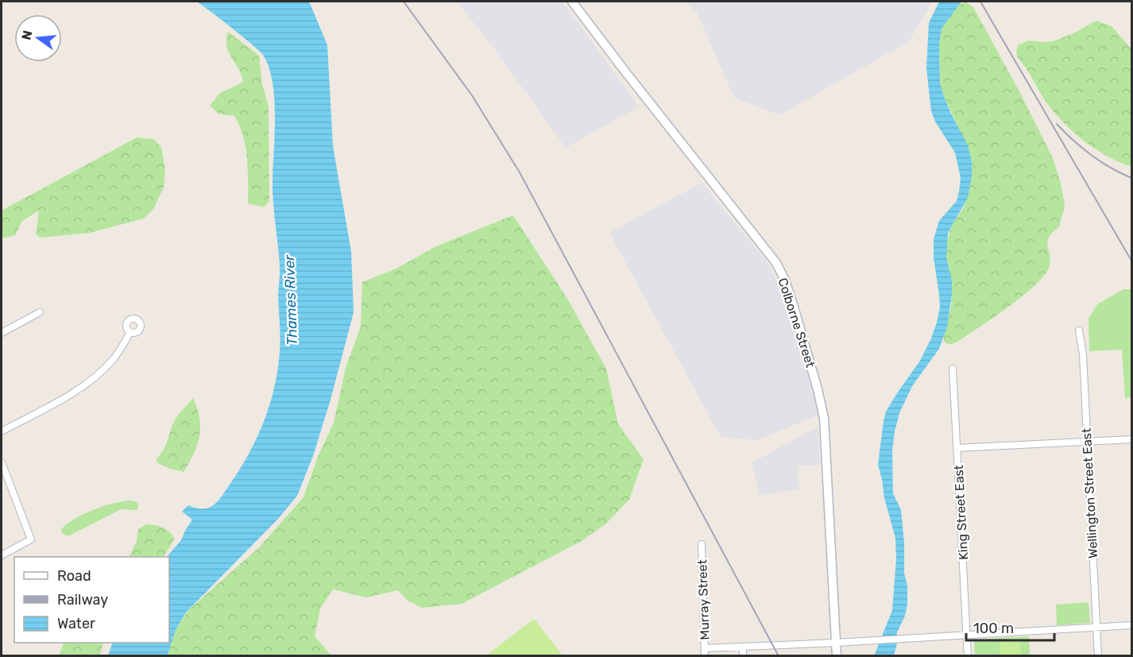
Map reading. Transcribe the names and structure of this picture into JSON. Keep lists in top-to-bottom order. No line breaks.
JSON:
{"streets":{"street":["Colborne Street","Wellington Street East","King Street East","Murray Street"]},"water":["Thames River"],"legend":["Road","Railway","Water"],"scale_bar":"100 m","north":"left"}
